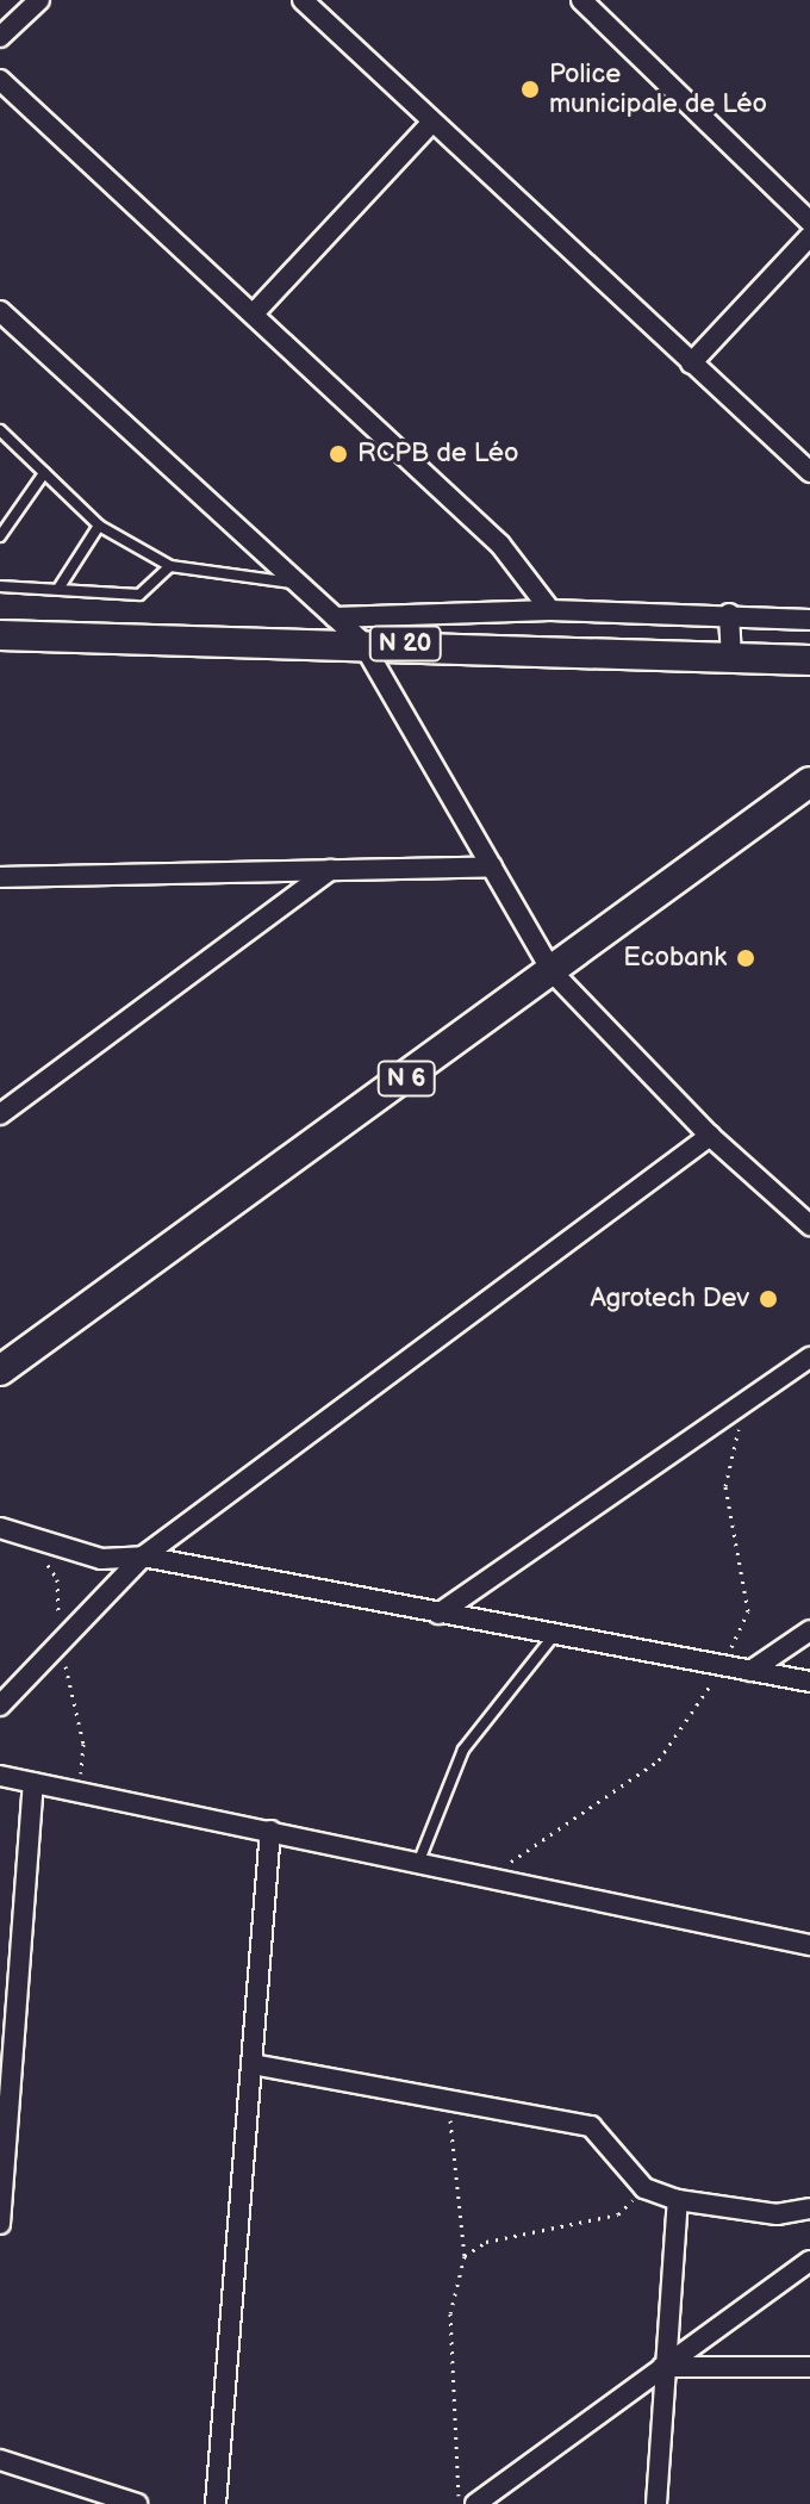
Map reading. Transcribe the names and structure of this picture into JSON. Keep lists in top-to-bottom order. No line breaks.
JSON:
{"streets":{"main road":["N 20","N 6"]},"places":["Police municipale de Léo","RCPB de Léo","Ecobank","Agrotech Dev"]}
